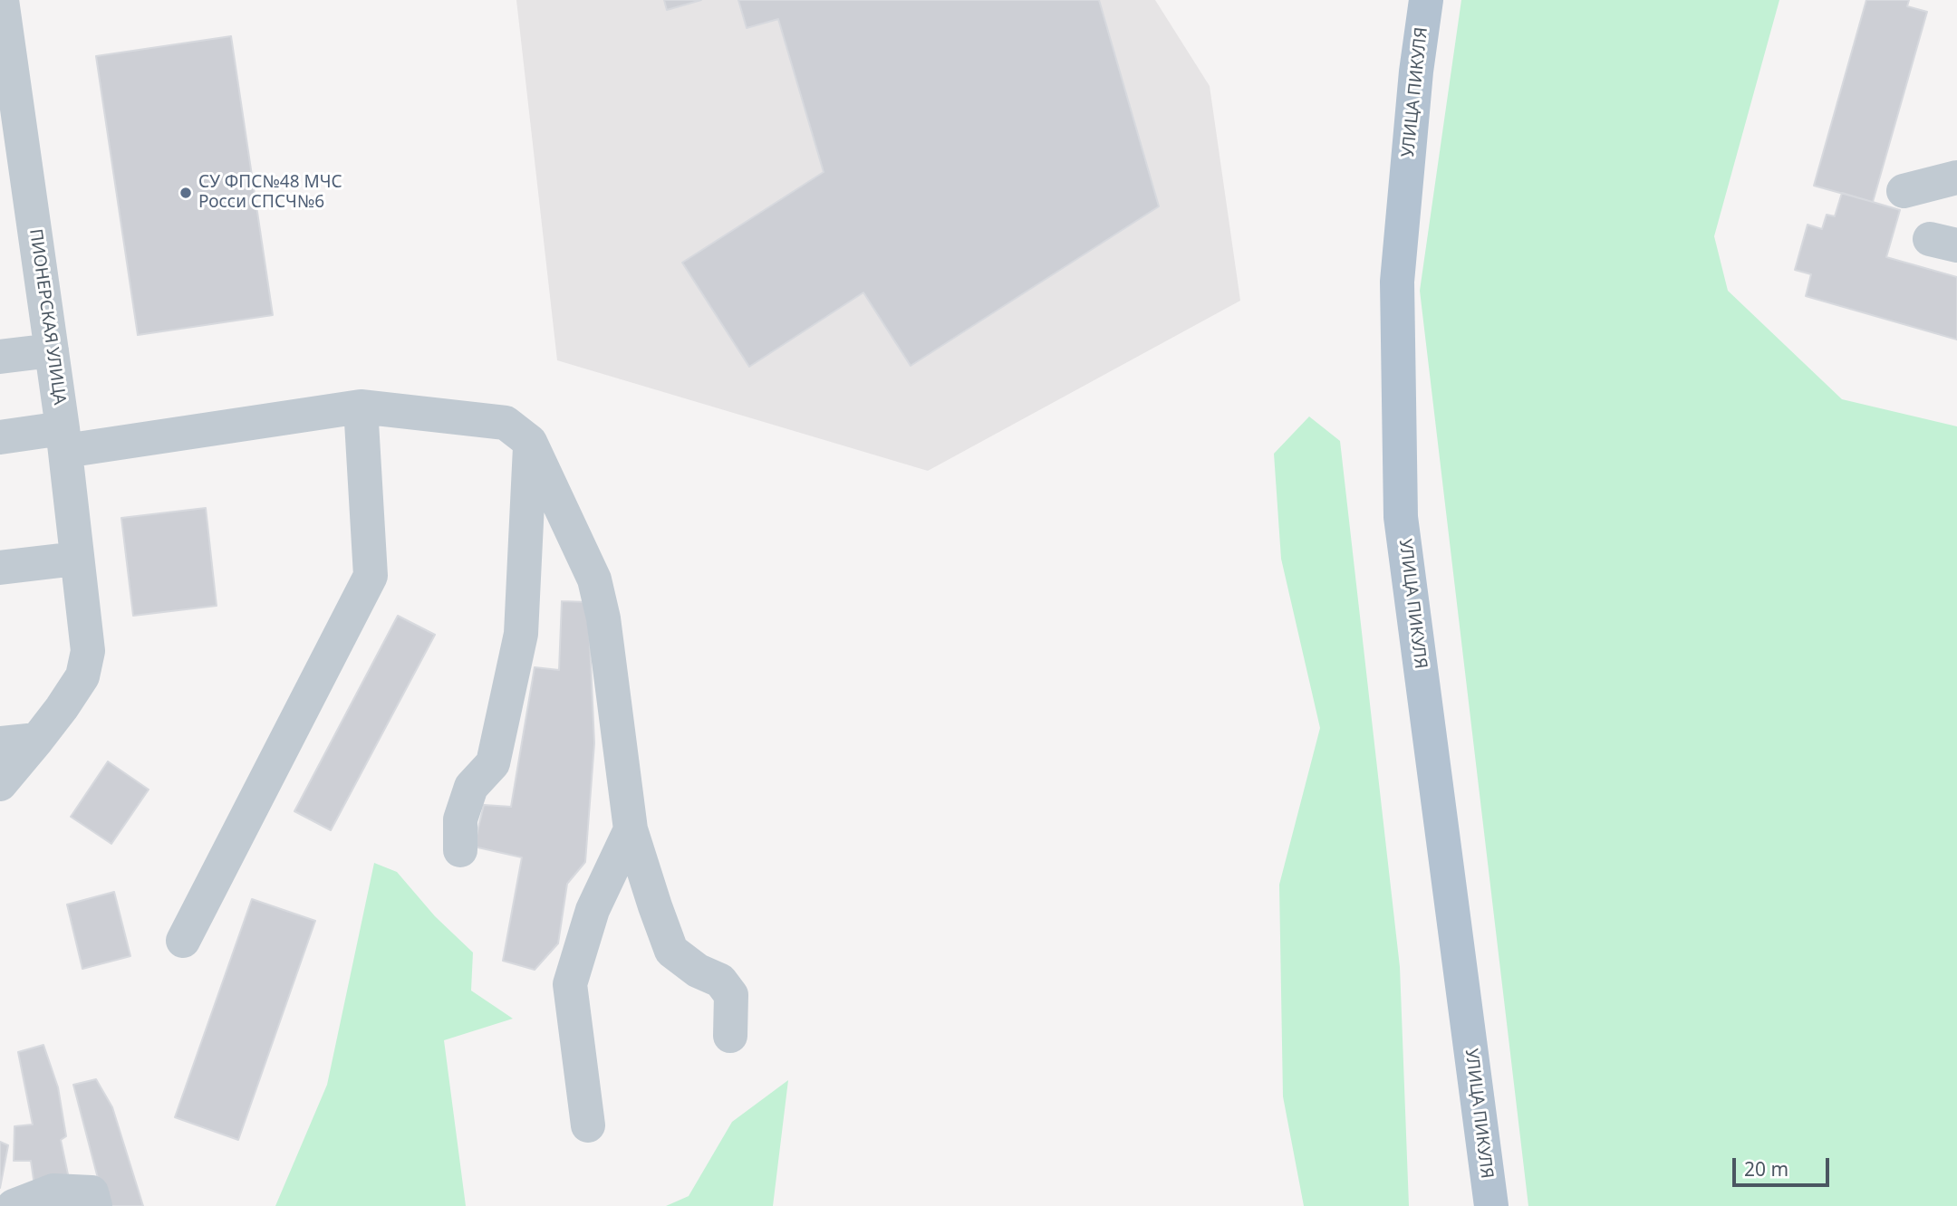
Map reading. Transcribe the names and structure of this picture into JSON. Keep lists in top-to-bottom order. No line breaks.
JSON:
{"streets":{"main road":["УЛИЦА ПИКУЛЯ"],"street":["ПИОНЕРСКАЯ УЛИЦА"]},"places":["СУ ФПС№48 МЧС Росси СПСЧ№6"],"scale_bar":"20 m"}
